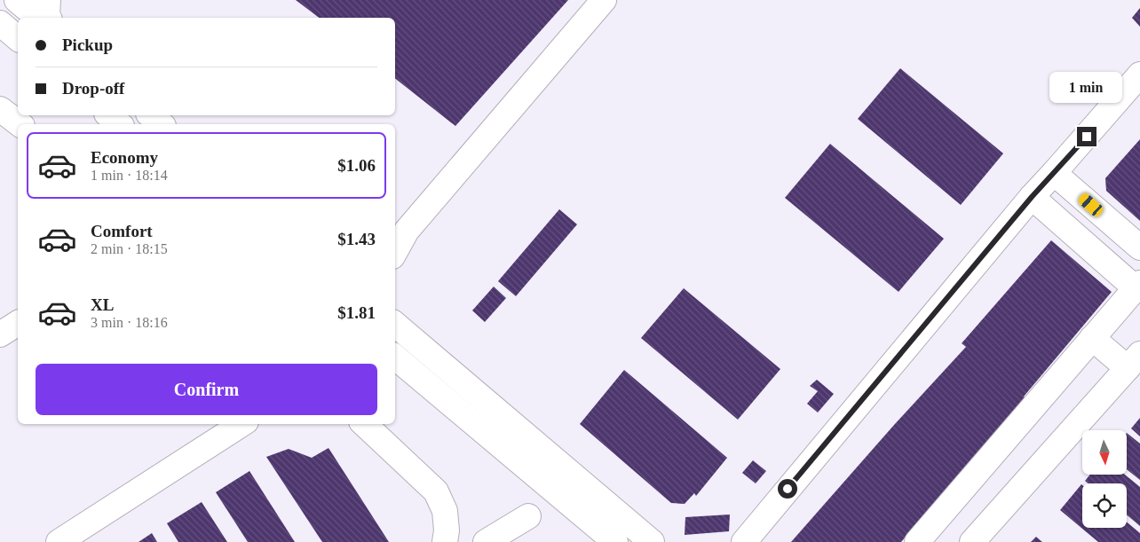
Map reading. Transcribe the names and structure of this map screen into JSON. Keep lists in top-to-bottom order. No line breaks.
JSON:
{"north":"bottom","page":{"banner":["Pickup","Drop-off"],"bubble":"1 min","list":[{"name":"Economy","note":"1 min · 18:14","value":"$1.06"},{"name":"Comfort","note":"2 min · 18:15","value":"$1.43"},{"name":"XL","note":"3 min · 18:16","value":"$1.81"}],"buttons":"Confirm"}}
